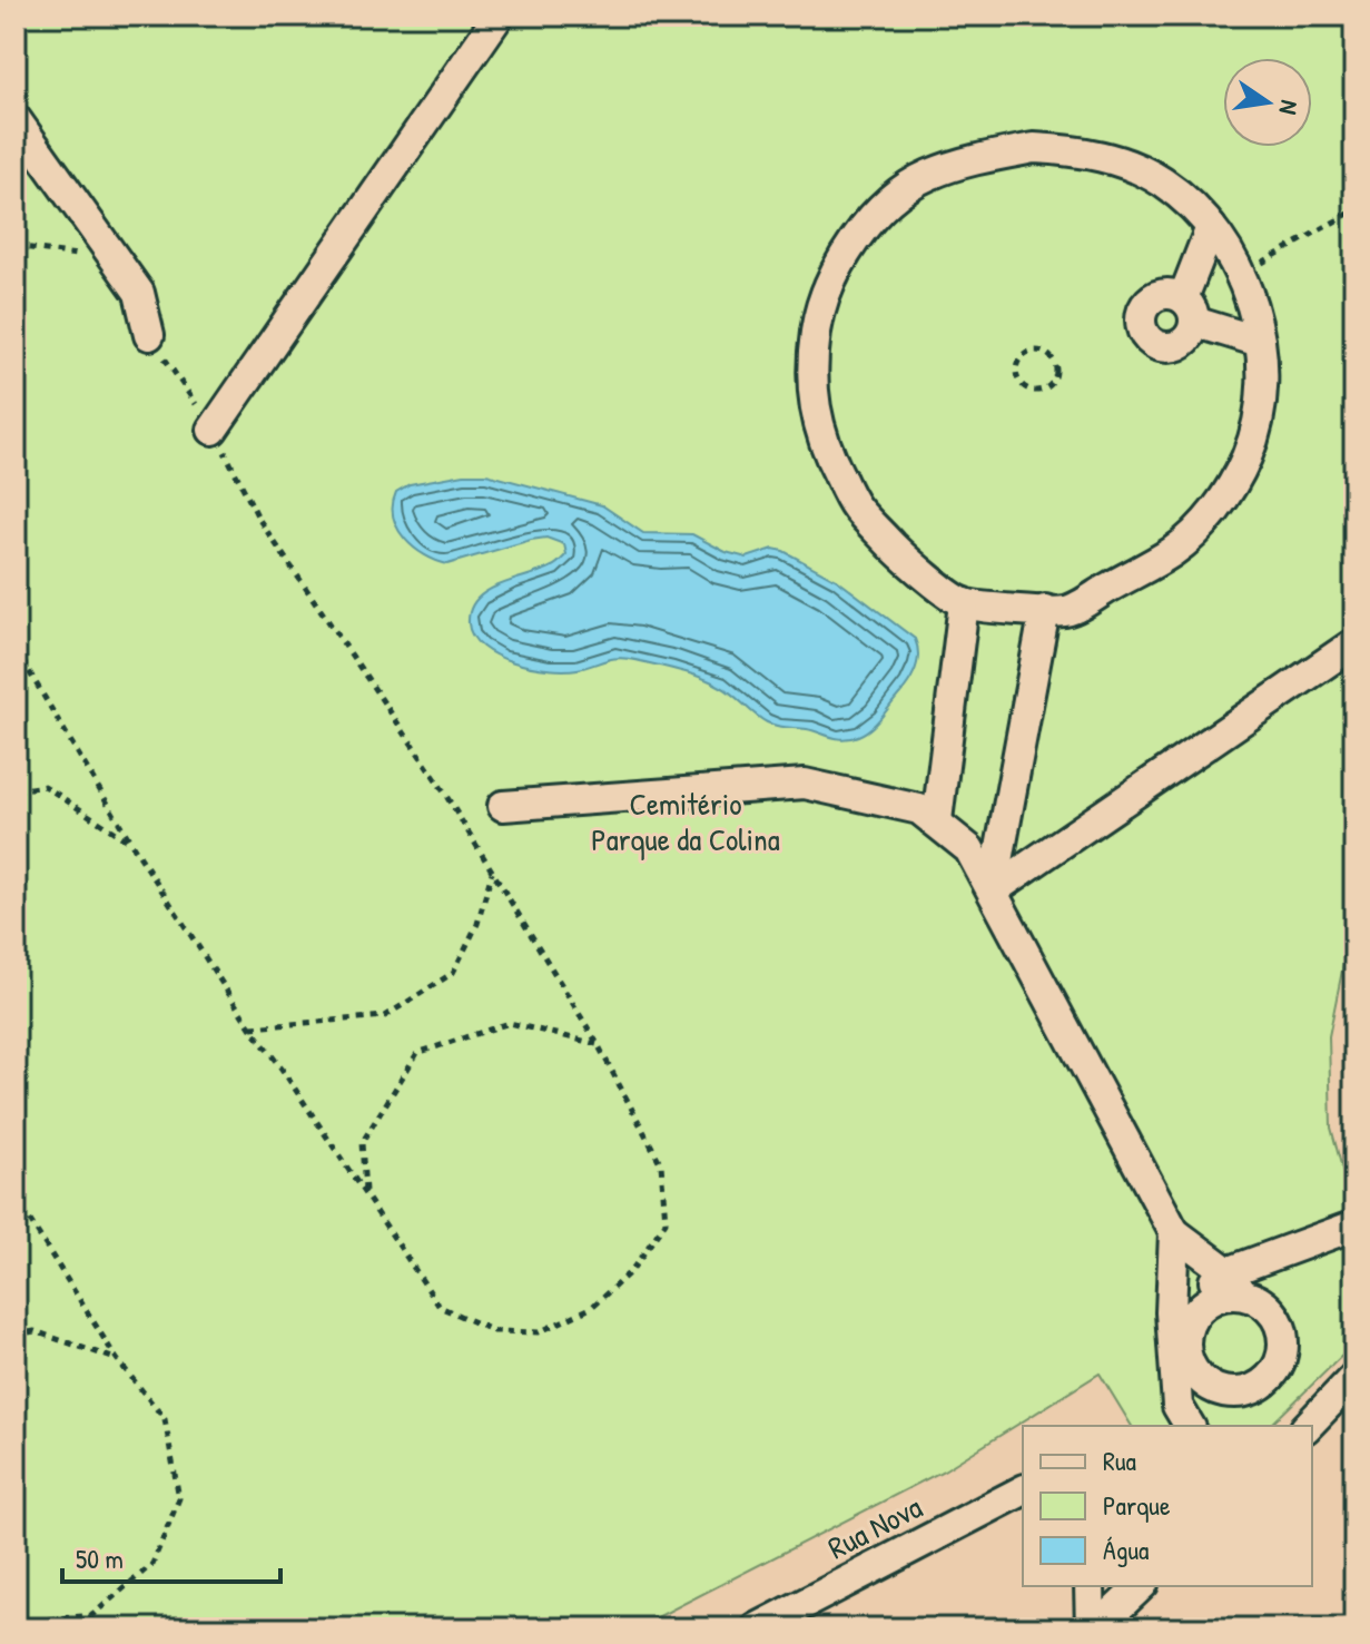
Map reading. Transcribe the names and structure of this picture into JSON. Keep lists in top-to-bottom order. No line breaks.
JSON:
{"streets":{"street":["Rua Nova"]},"parks":["Cemitério Parque da Colina"],"legend":["Rua","Parque","Água"],"scale_bar":"50 m","north":"right"}
